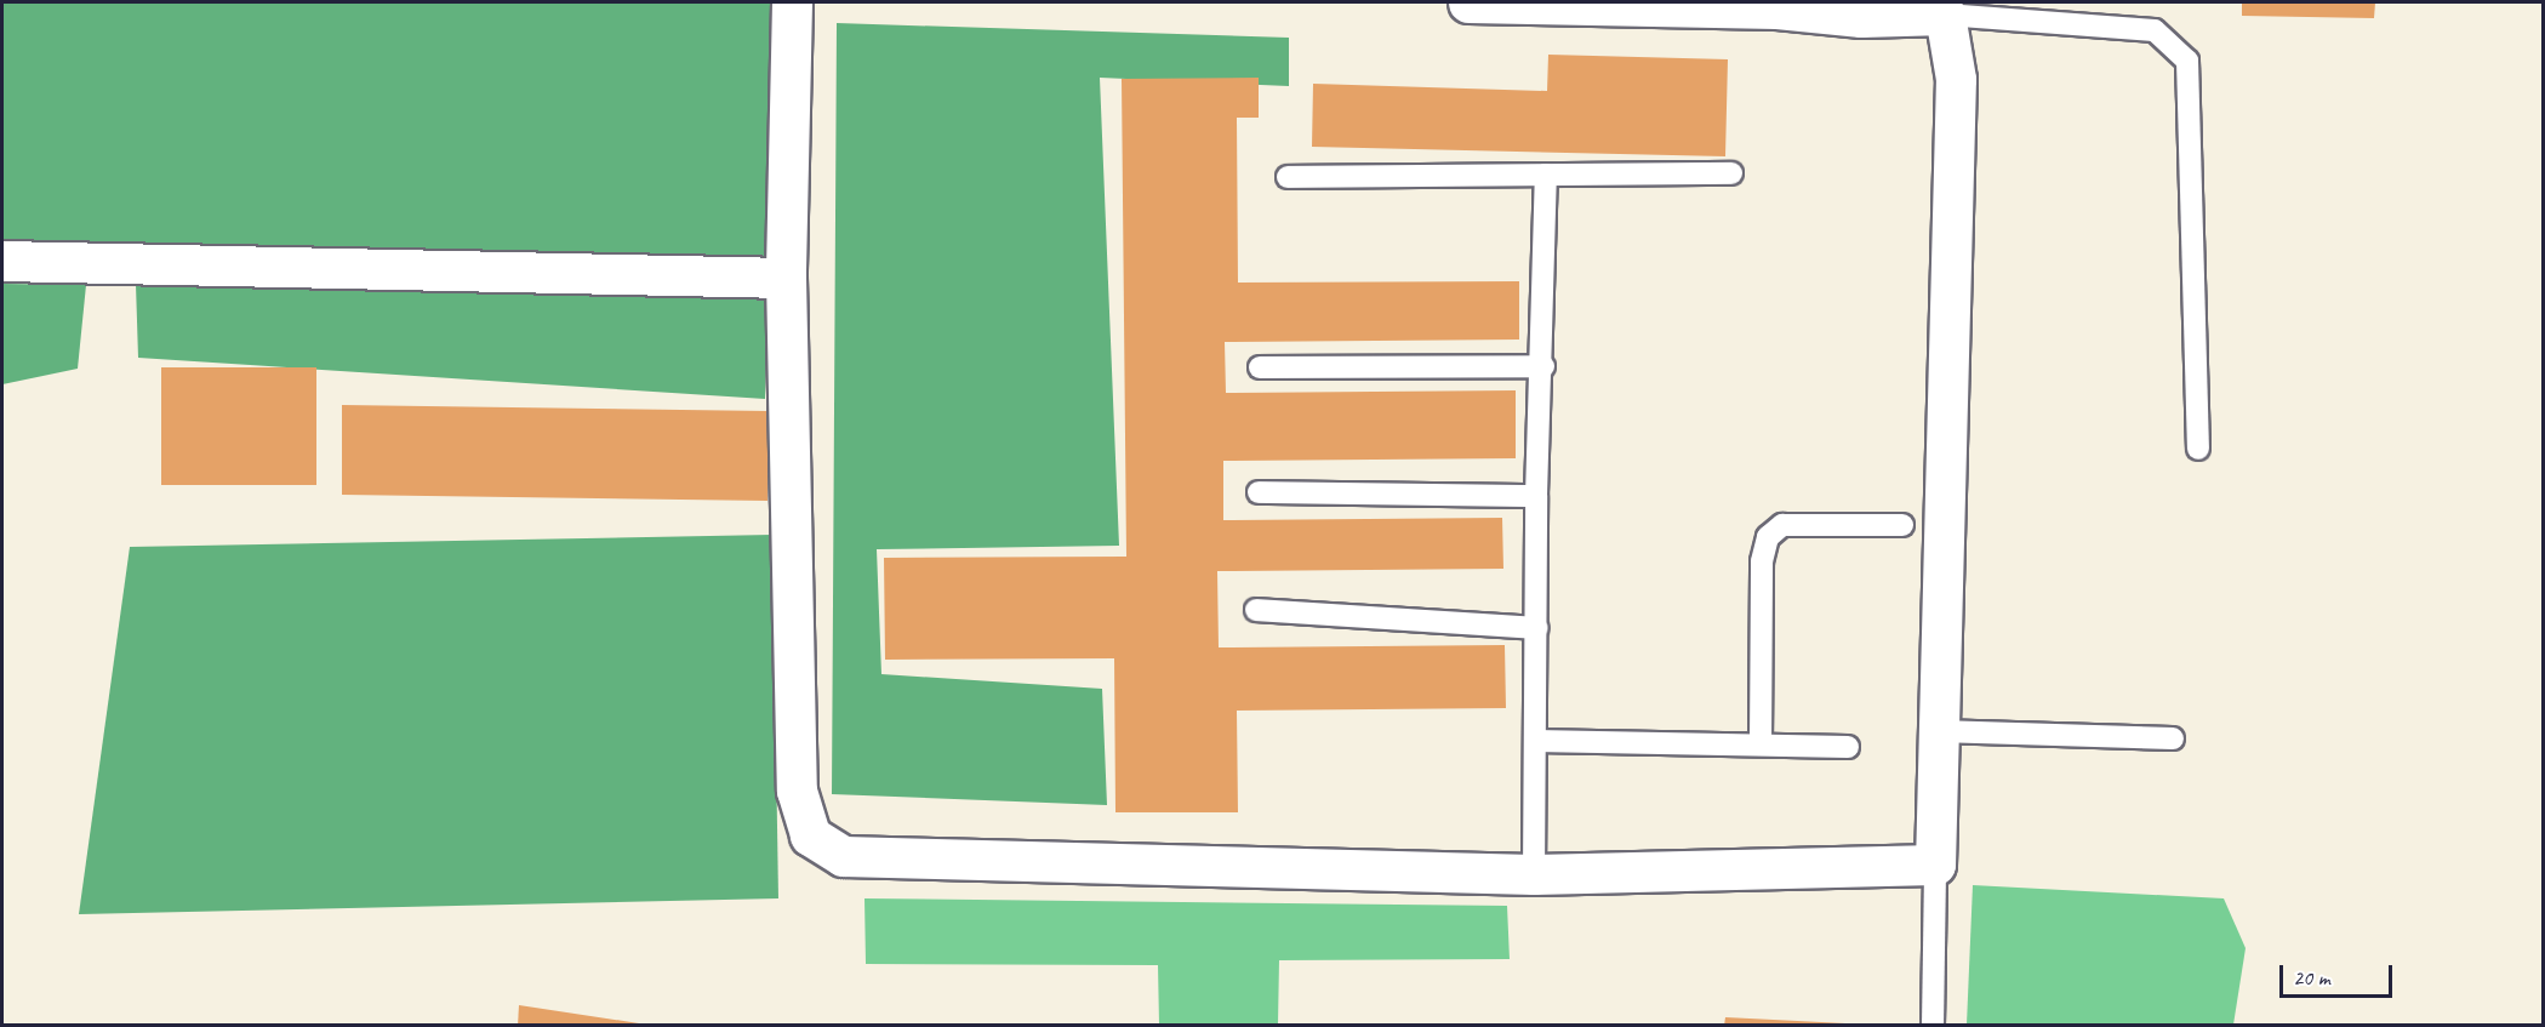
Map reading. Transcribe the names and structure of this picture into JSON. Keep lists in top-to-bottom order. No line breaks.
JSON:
{"scale_bar":"20 m"}
